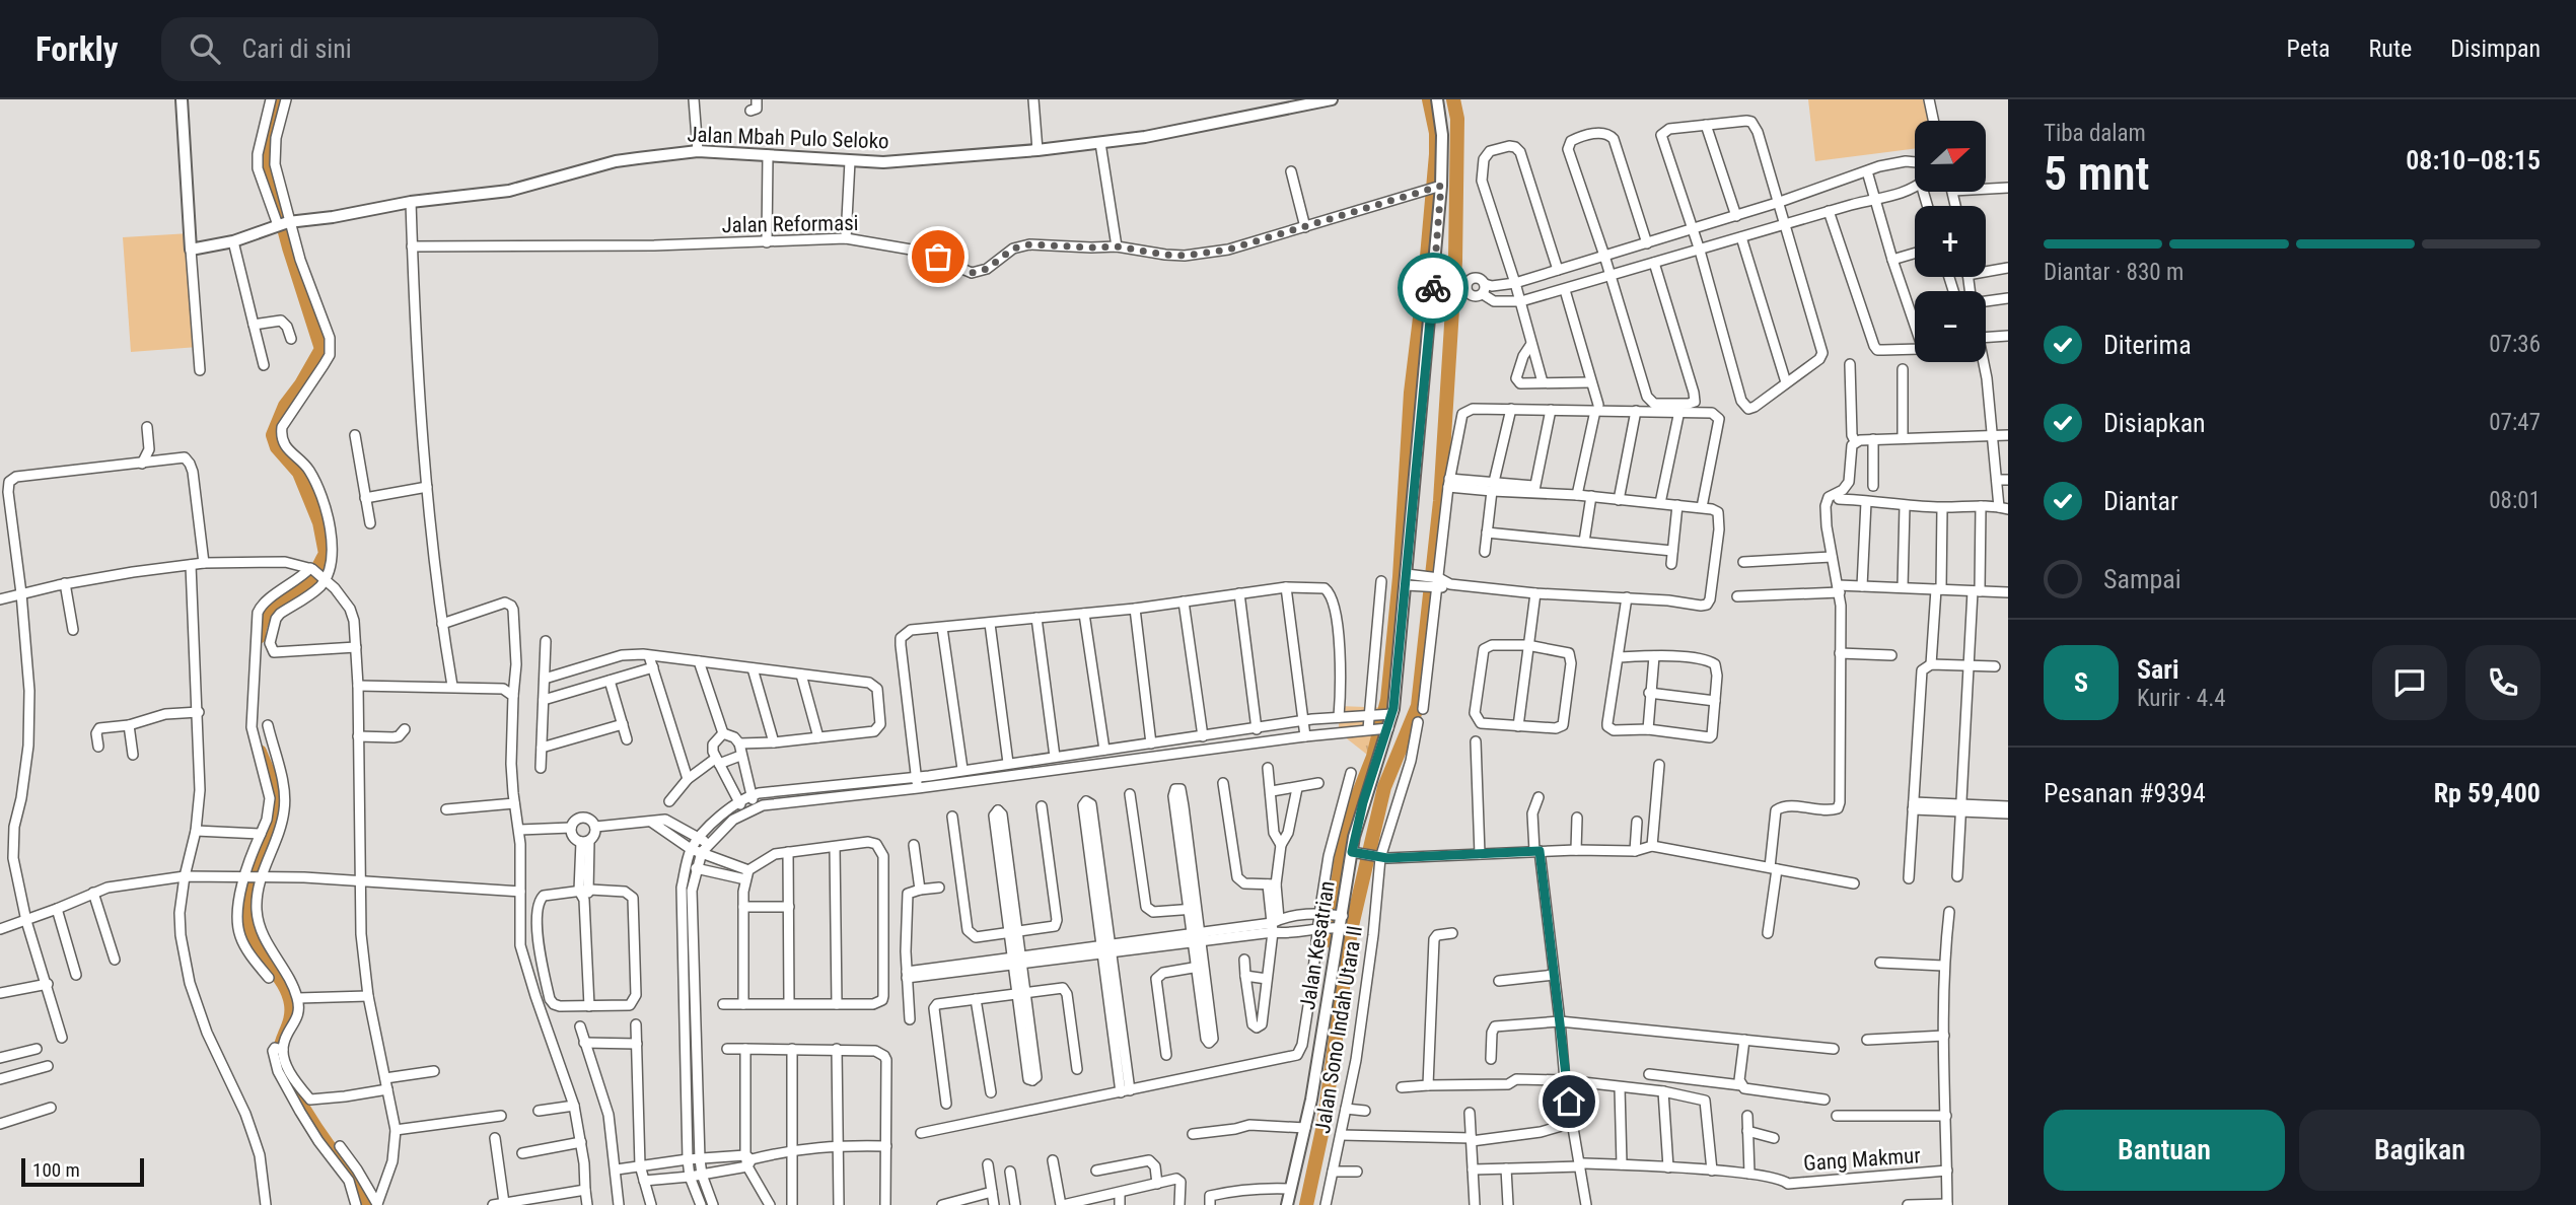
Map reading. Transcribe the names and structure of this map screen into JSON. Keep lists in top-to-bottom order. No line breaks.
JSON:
{"streets":{"street":["Jalan Mbah Pulo Seloko","Jalan Reformasi","Jalan Kesatrian","Jalan Sono Indah Utara II","Gang Makmur"]},"crossings":[["Jalan Reformasi","Jalan Kesatrian"]],"scale_bar":"100 m","north":"right","page":{"header":"Forkly","search":"Cari di sini","nav":["Peta","Rute","Disimpan"],"heading":["5 mnt","Tiba dalam","08:10–08:15"],"panel":["Sari","Kurir · 4.4","Pesanan #9394","Rp 59,400"],"map_buttons":["+","−"],"bar":"Diantar · 830 m","list":[["Diterima","07:36"],["Disiapkan","07:47"],["Diantar","08:01"],"Sampai"],"round":"S","buttons":["Bantuan","Bagikan"],"scale":"100 m"}}
